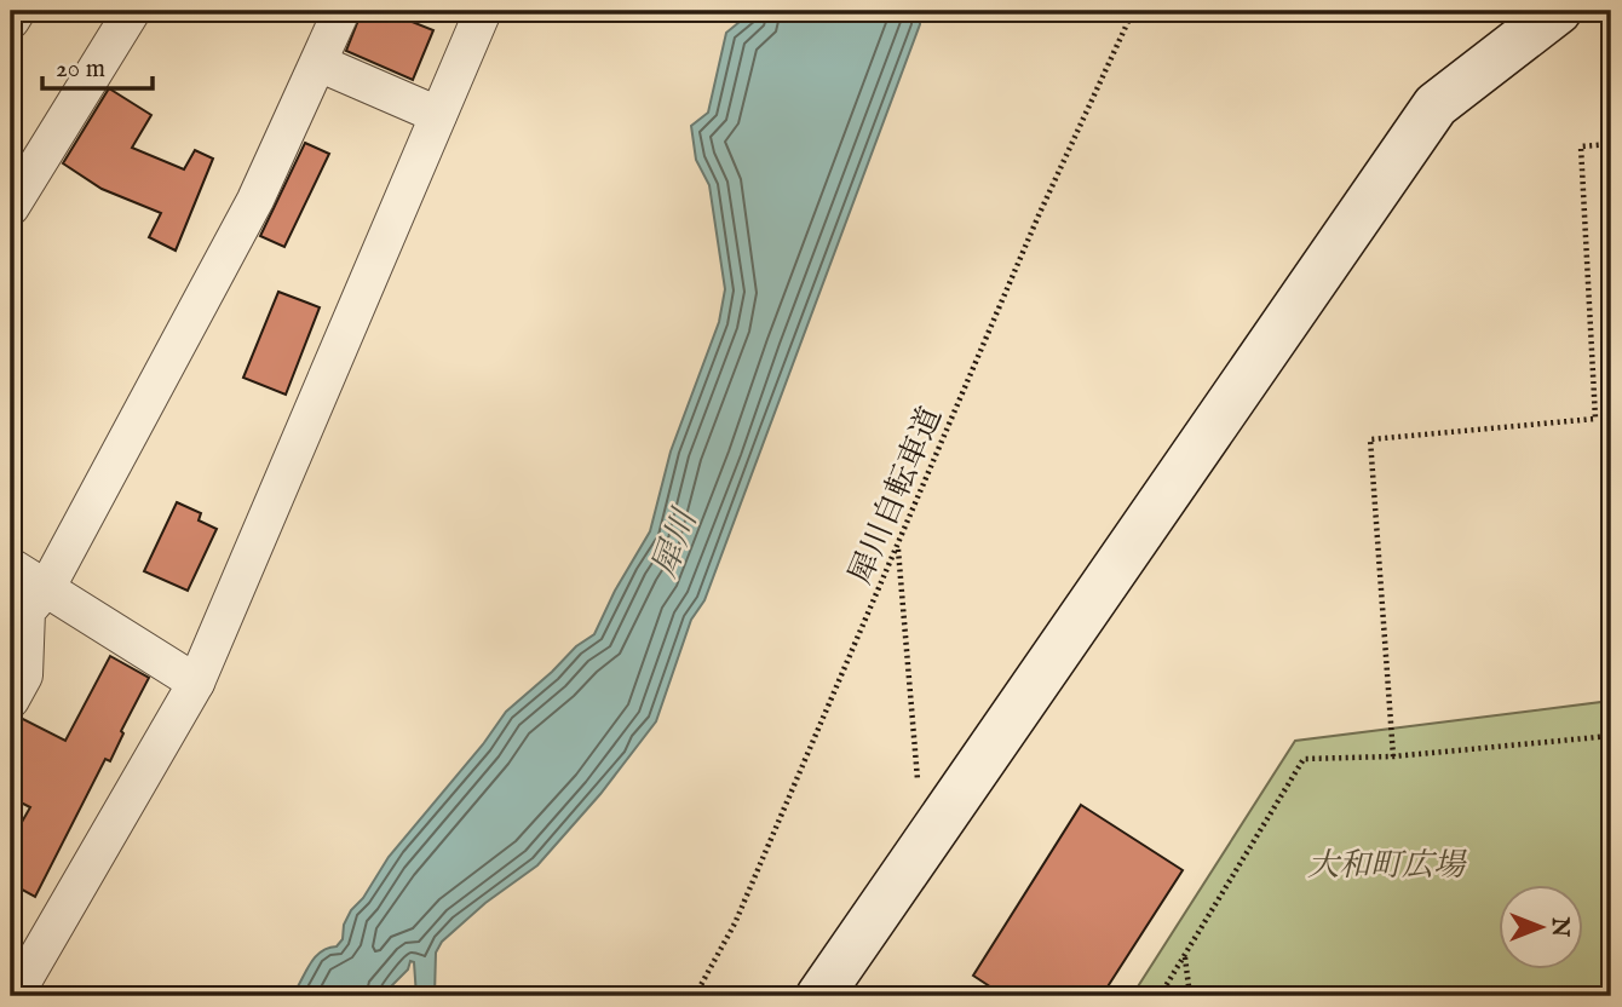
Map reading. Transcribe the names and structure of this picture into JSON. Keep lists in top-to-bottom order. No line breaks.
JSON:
{"streets":{"path":["犀川自転車道"]},"water":["犀川"],"parks":["大和町広場"],"scale_bar":"20 m","north":"right"}
